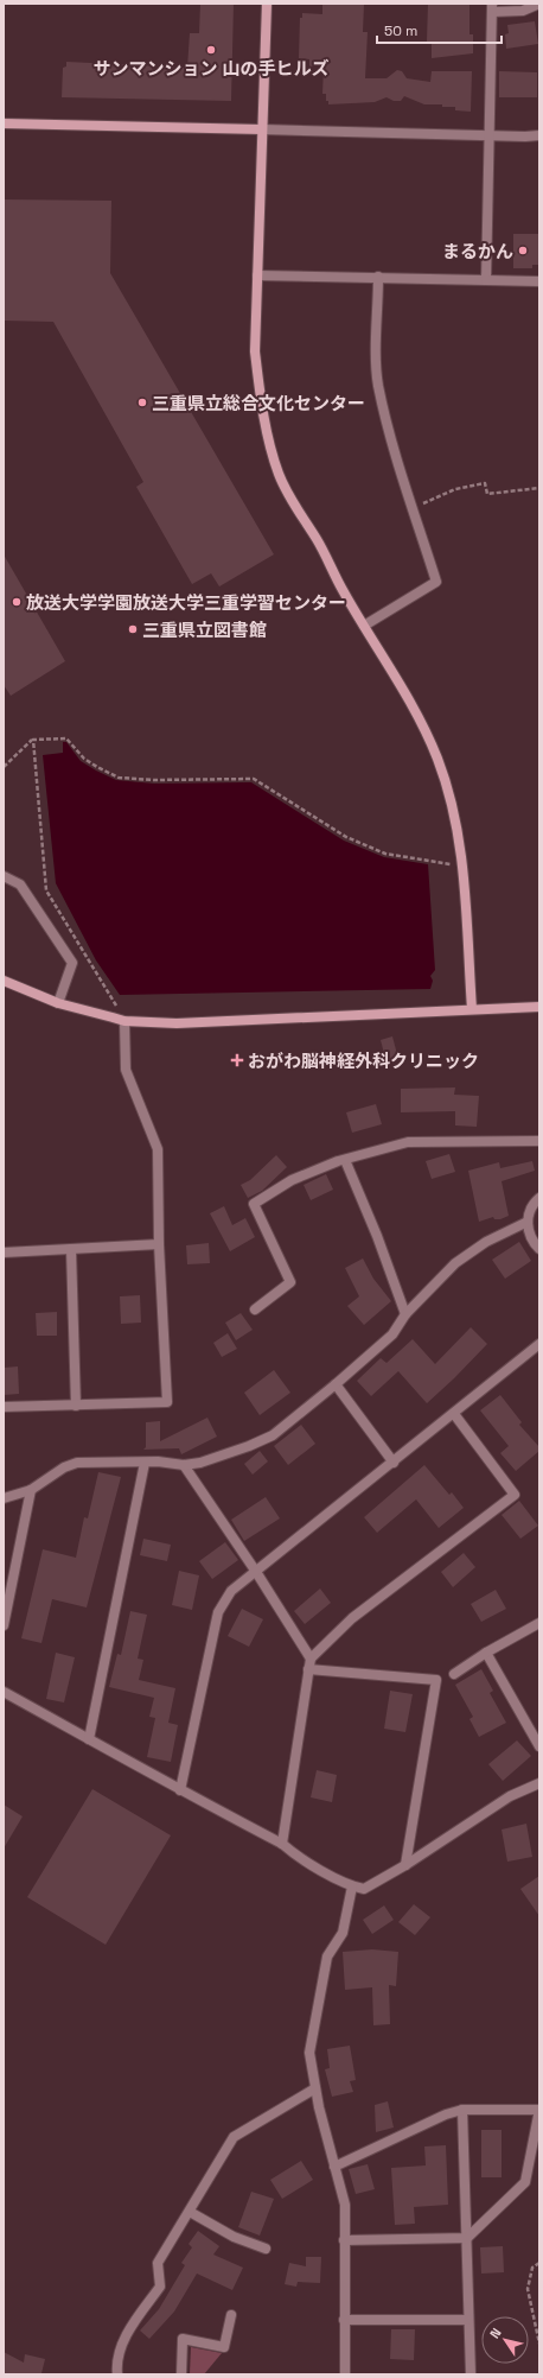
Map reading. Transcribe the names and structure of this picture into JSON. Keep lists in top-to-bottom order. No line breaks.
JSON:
{"places":{"other":["サンマンション 山の手ヒルズ","まるかん","三重県立総合文化センター","放送大学学園放送大学三重学習センター","三重県立図書館"],"health":["おがわ脳神経外科クリニック"]},"scale_bar":"50 m","north":"top left"}
